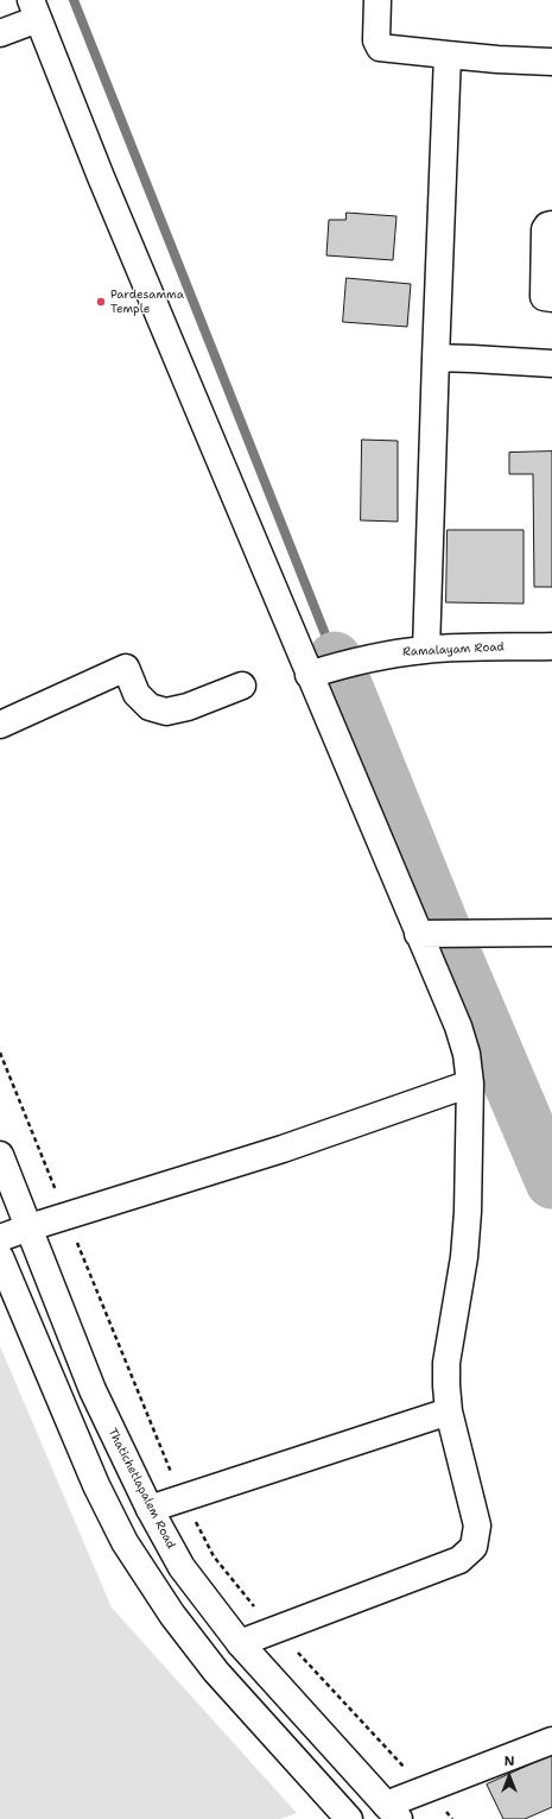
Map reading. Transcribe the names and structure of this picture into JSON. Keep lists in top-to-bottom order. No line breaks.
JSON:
{"streets":{"street":["Ramalayam Road","Thatichetlapalem Road"]},"places":["Pardesamma Temple"],"north":"top"}
